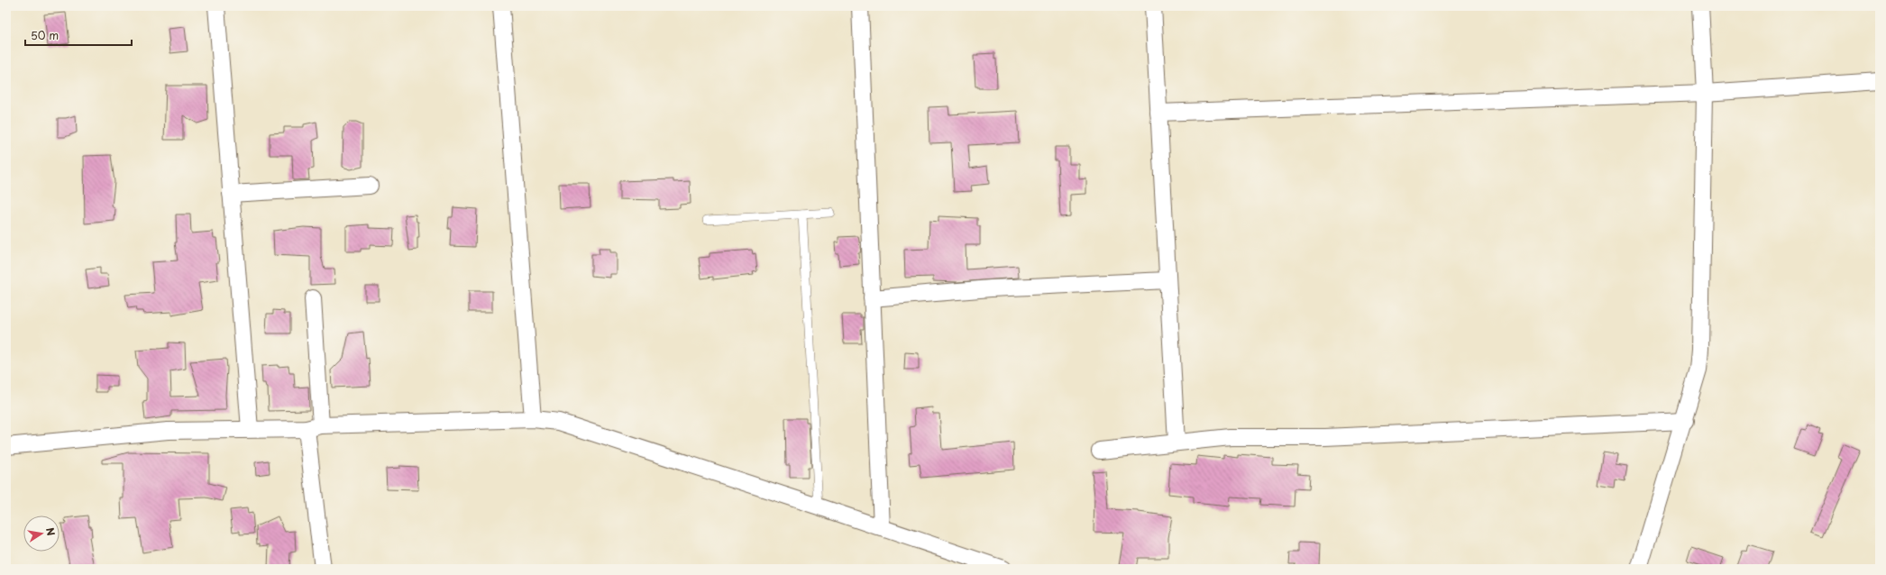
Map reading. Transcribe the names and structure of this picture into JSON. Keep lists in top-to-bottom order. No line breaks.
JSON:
{"scale_bar":"50 m","north":"right"}
